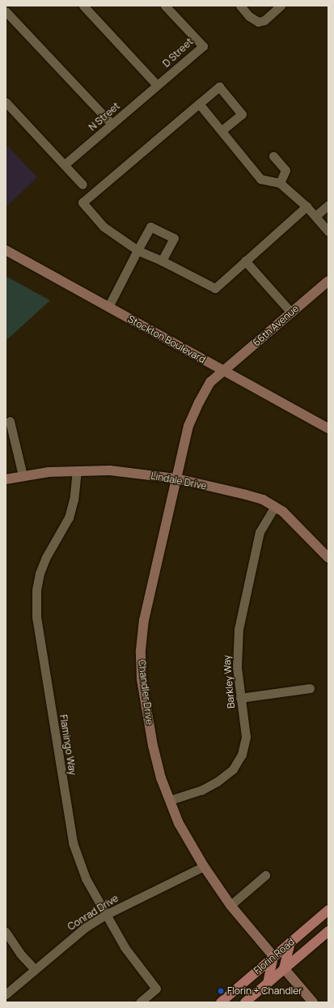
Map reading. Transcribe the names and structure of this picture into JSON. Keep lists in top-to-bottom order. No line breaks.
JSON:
{"streets":{"main road":["Florin Road"],"street":["D Street","N Street","66th Avenue","Stockton Boulevard","Lindale Drive","Barkley Way","Chandler Drive","Flamingo Way","Conrad Drive"]},"crossings":[["D Street","N Street"],["66th Avenue","Stockton Boulevard"],["66th Avenue","Chandler Drive"],["Stockton Boulevard","Chandler Drive"],["Lindale Drive","Barkley Way"],["Lindale Drive","Chandler Drive"],["Lindale Drive","Flamingo Way"],["Barkley Way","Chandler Drive"],["Chandler Drive","Conrad Drive"],["Chandler Drive","Florin Road"],["Flamingo Way","Conrad Drive"]],"places":["Florin + Chandler"]}
